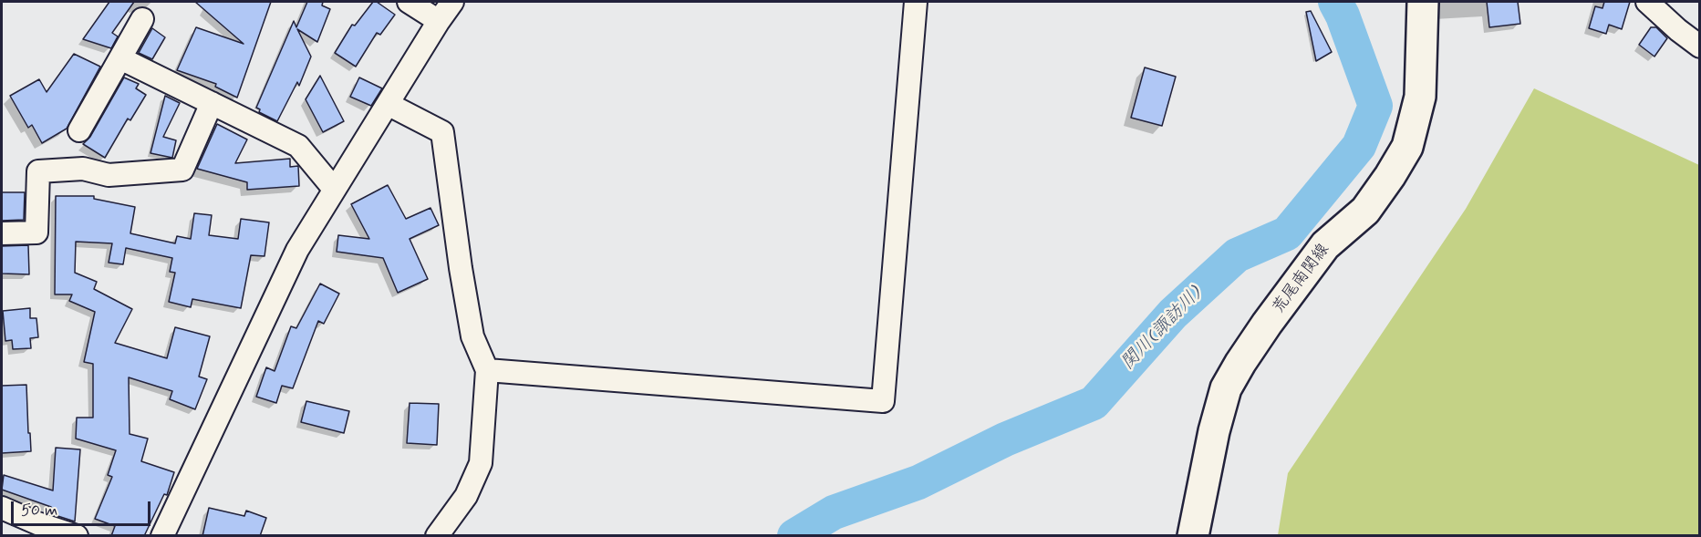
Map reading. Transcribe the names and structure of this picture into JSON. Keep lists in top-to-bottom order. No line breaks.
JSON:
{"streets":{"main road":["荒尾南関線"]},"water":["関川(諏訪川)"],"scale_bar":"50 m"}
